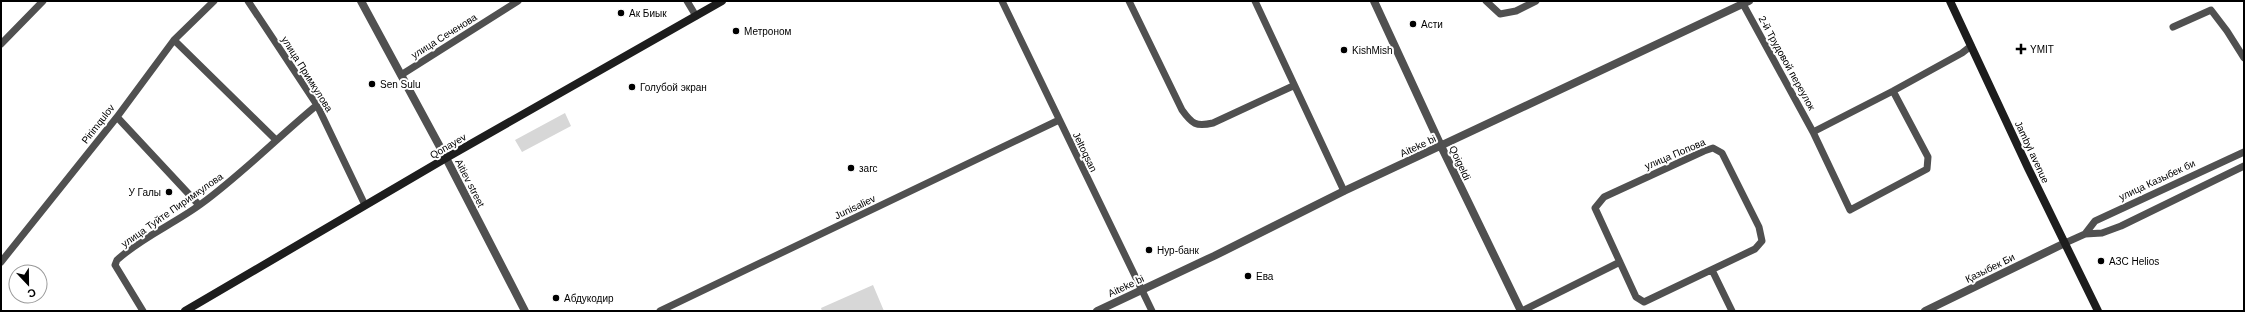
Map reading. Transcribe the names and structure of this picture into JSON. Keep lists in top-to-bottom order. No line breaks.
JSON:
{"streets":{"main road":["Qonayev","Jambyl avenue"],"street":["улица Сеченова","2-й Трудовой переулок","улица Примкулова","Pirimqulov","Aiteke bi","Jeltoqsan","улица Попова","Qoigeldi","улица Казыбек би","Aitiev street","Junisaliev","улица Туйте Пиримкулова","Қазыбек Би"]},"crossings":[["улица Сеченова","Aitiev street"],["2-й Трудовой переулок","Aiteke bi"],["улица Примкулова","Qonayev"],["улица Примкулова","улица Туйте Пиримкулова"],["Qonayev","Aitiev street"],["Aiteke bi","Jeltoqsan"],["Aiteke bi","Qoigeldi"],["Jeltoqsan","Junisaliev"],["Jambyl avenue","улица Казыбек би"],["Jambyl avenue","Қазыбек Би"],["улица Казыбек би","Қазыбек Би"]],"places":{"other":["Ак Биык","Асти","Метроном","KishMish","Sen Sulu","Голубой экран","загс","У Галы","Нур-банк","АЗС Helios","Ева","Абдукодир"],"health":["YMIT"]},"north":"bottom"}
